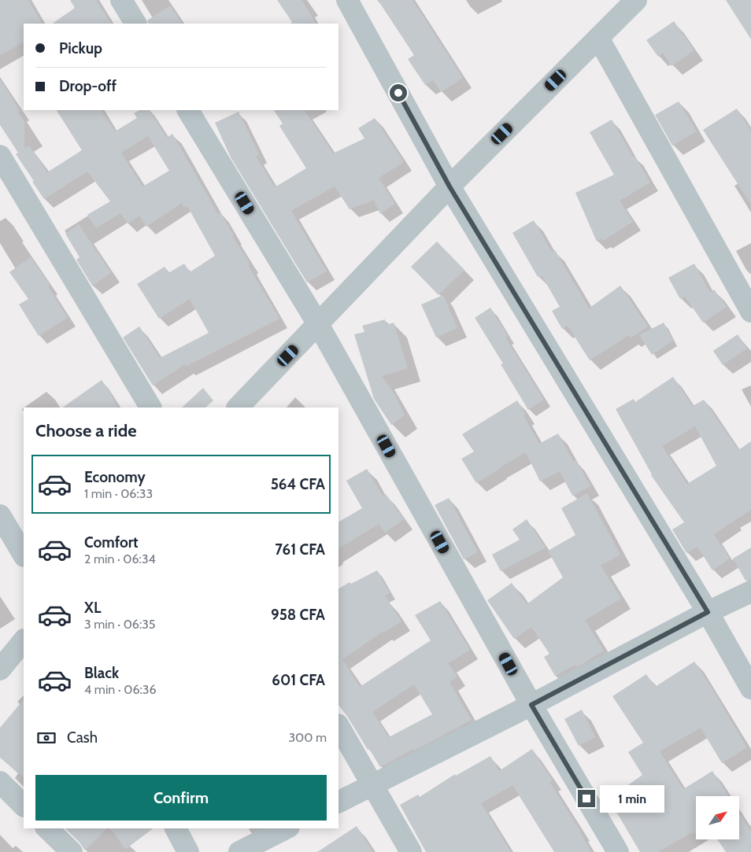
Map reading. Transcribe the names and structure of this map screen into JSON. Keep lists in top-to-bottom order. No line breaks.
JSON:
{"north":"top right","page":{"banner":["Pickup","Drop-off"],"heading":"Choose a ride","list":[{"name":"Economy","note":"1 min · 06:33","value":"564 CFA"},{"name":"Comfort","note":"2 min · 06:34","value":"761 CFA"},{"name":"XL","note":"3 min · 06:35","value":"958 CFA"},{"name":"Black","note":"4 min · 06:36","value":"601 CFA"}],"pay":["Cash","300 m"],"buttons":"Confirm","bubble":"1 min"}}
